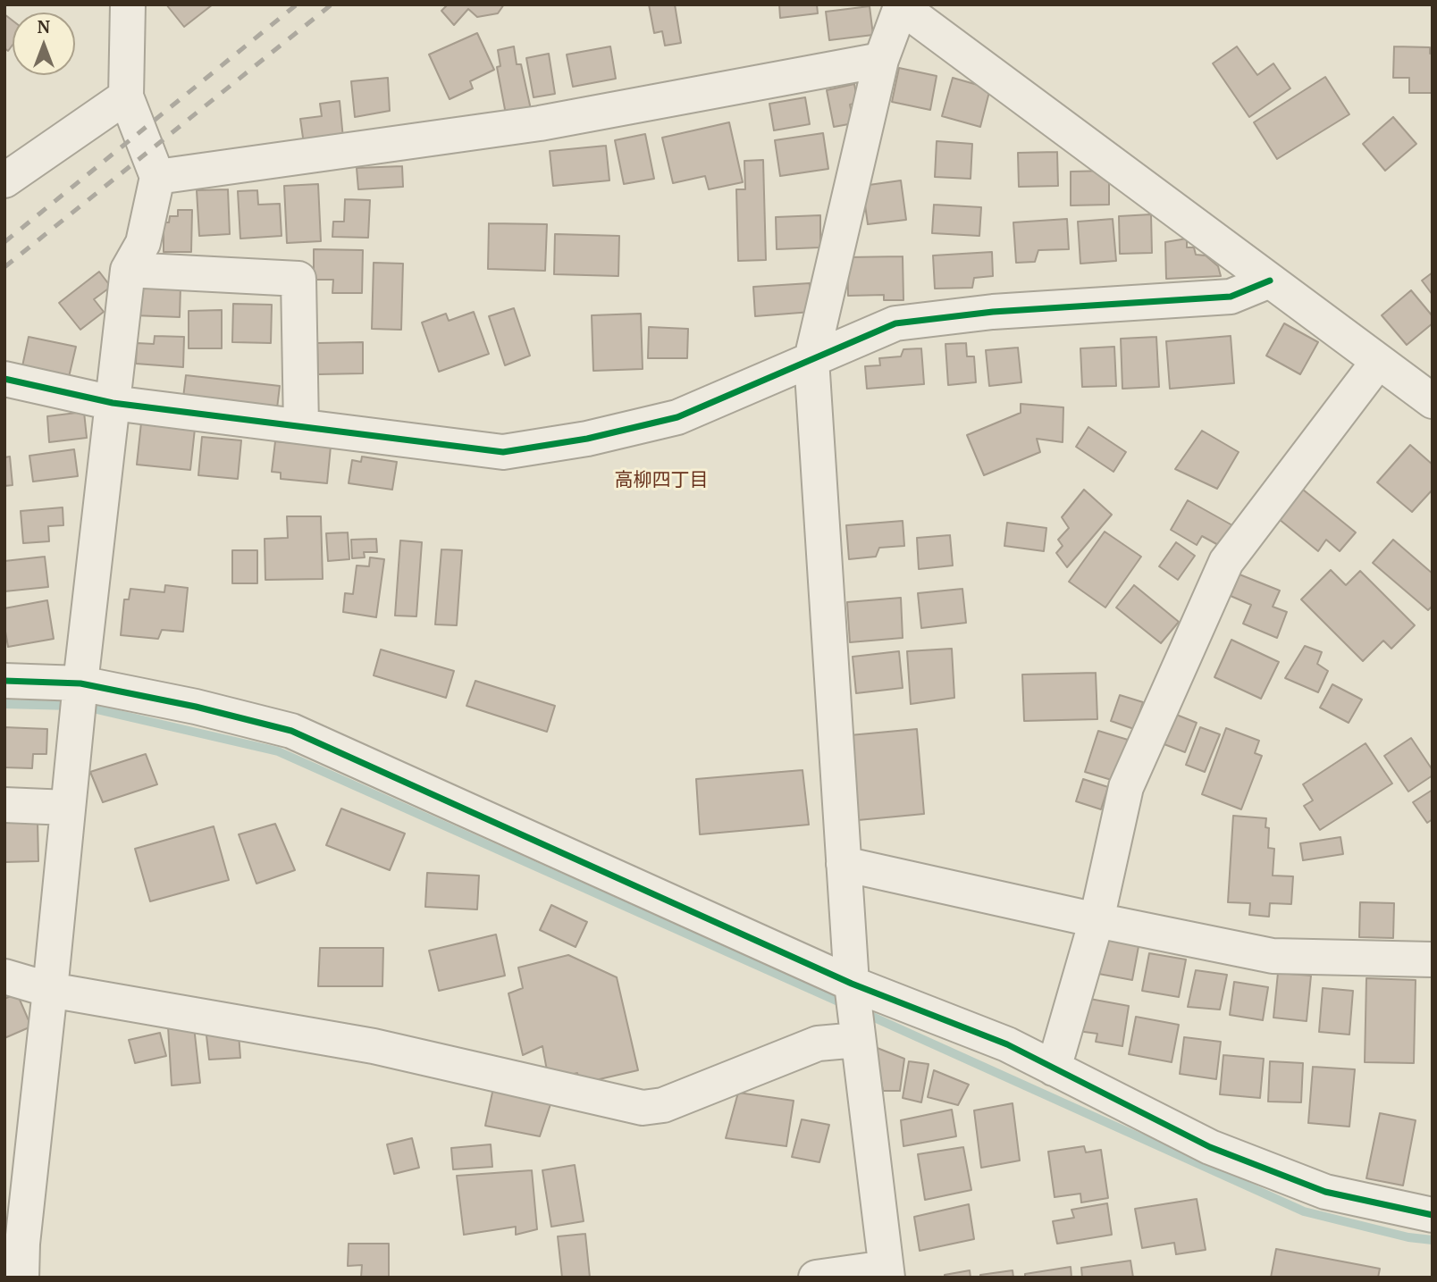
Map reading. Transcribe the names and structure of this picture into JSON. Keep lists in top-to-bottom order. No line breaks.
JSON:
{"districts":["高柳四丁目"],"north":"top"}
